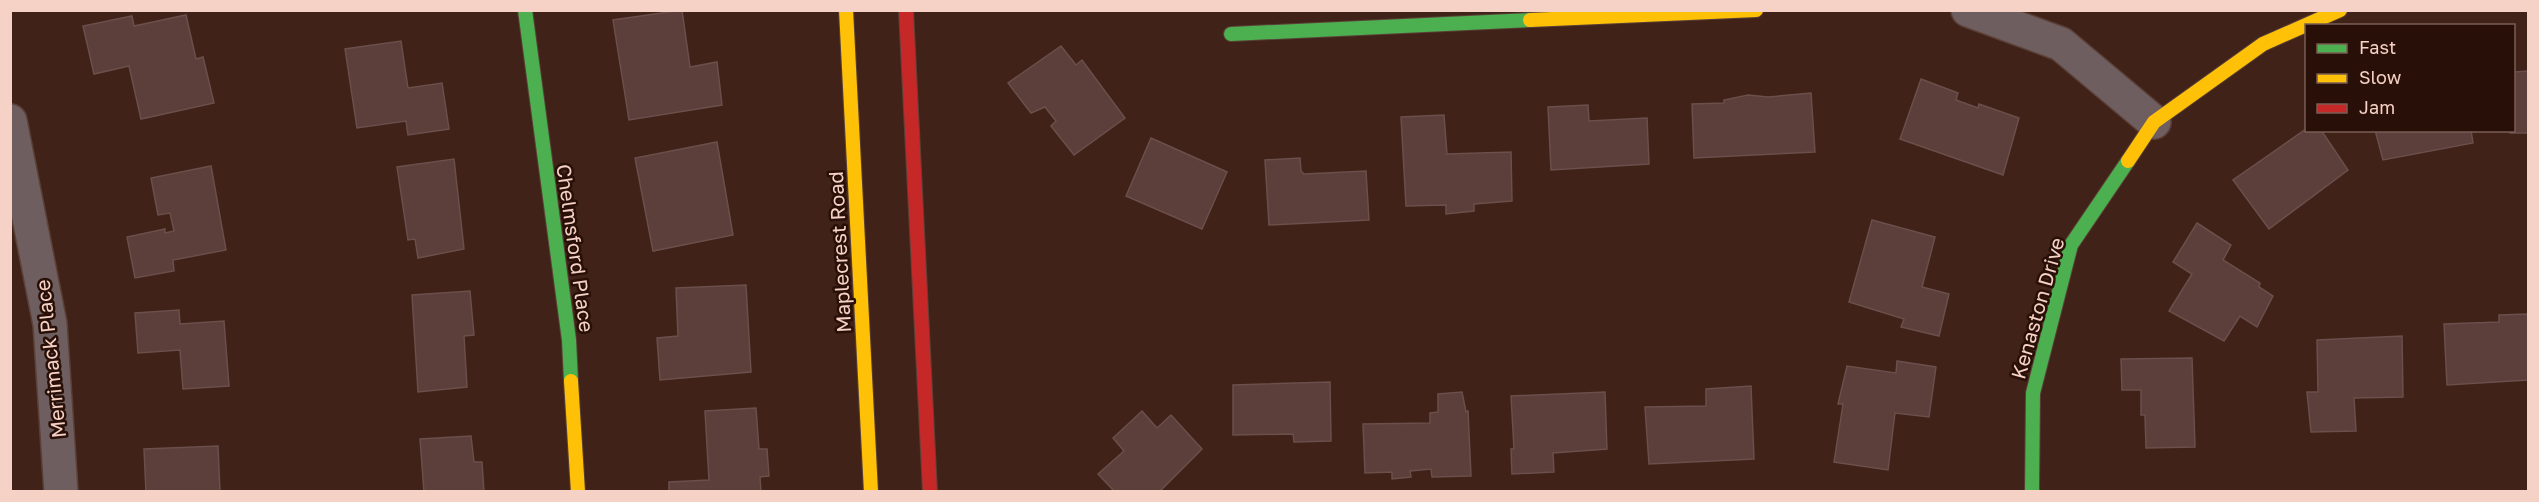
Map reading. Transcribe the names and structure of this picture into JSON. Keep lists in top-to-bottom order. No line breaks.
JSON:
{"streets":{"street":["Chelmsford Place","Maplecrest Road","Kenaston Drive","Merrimack Place"]},"legend":["Fast","Slow","Jam"]}
